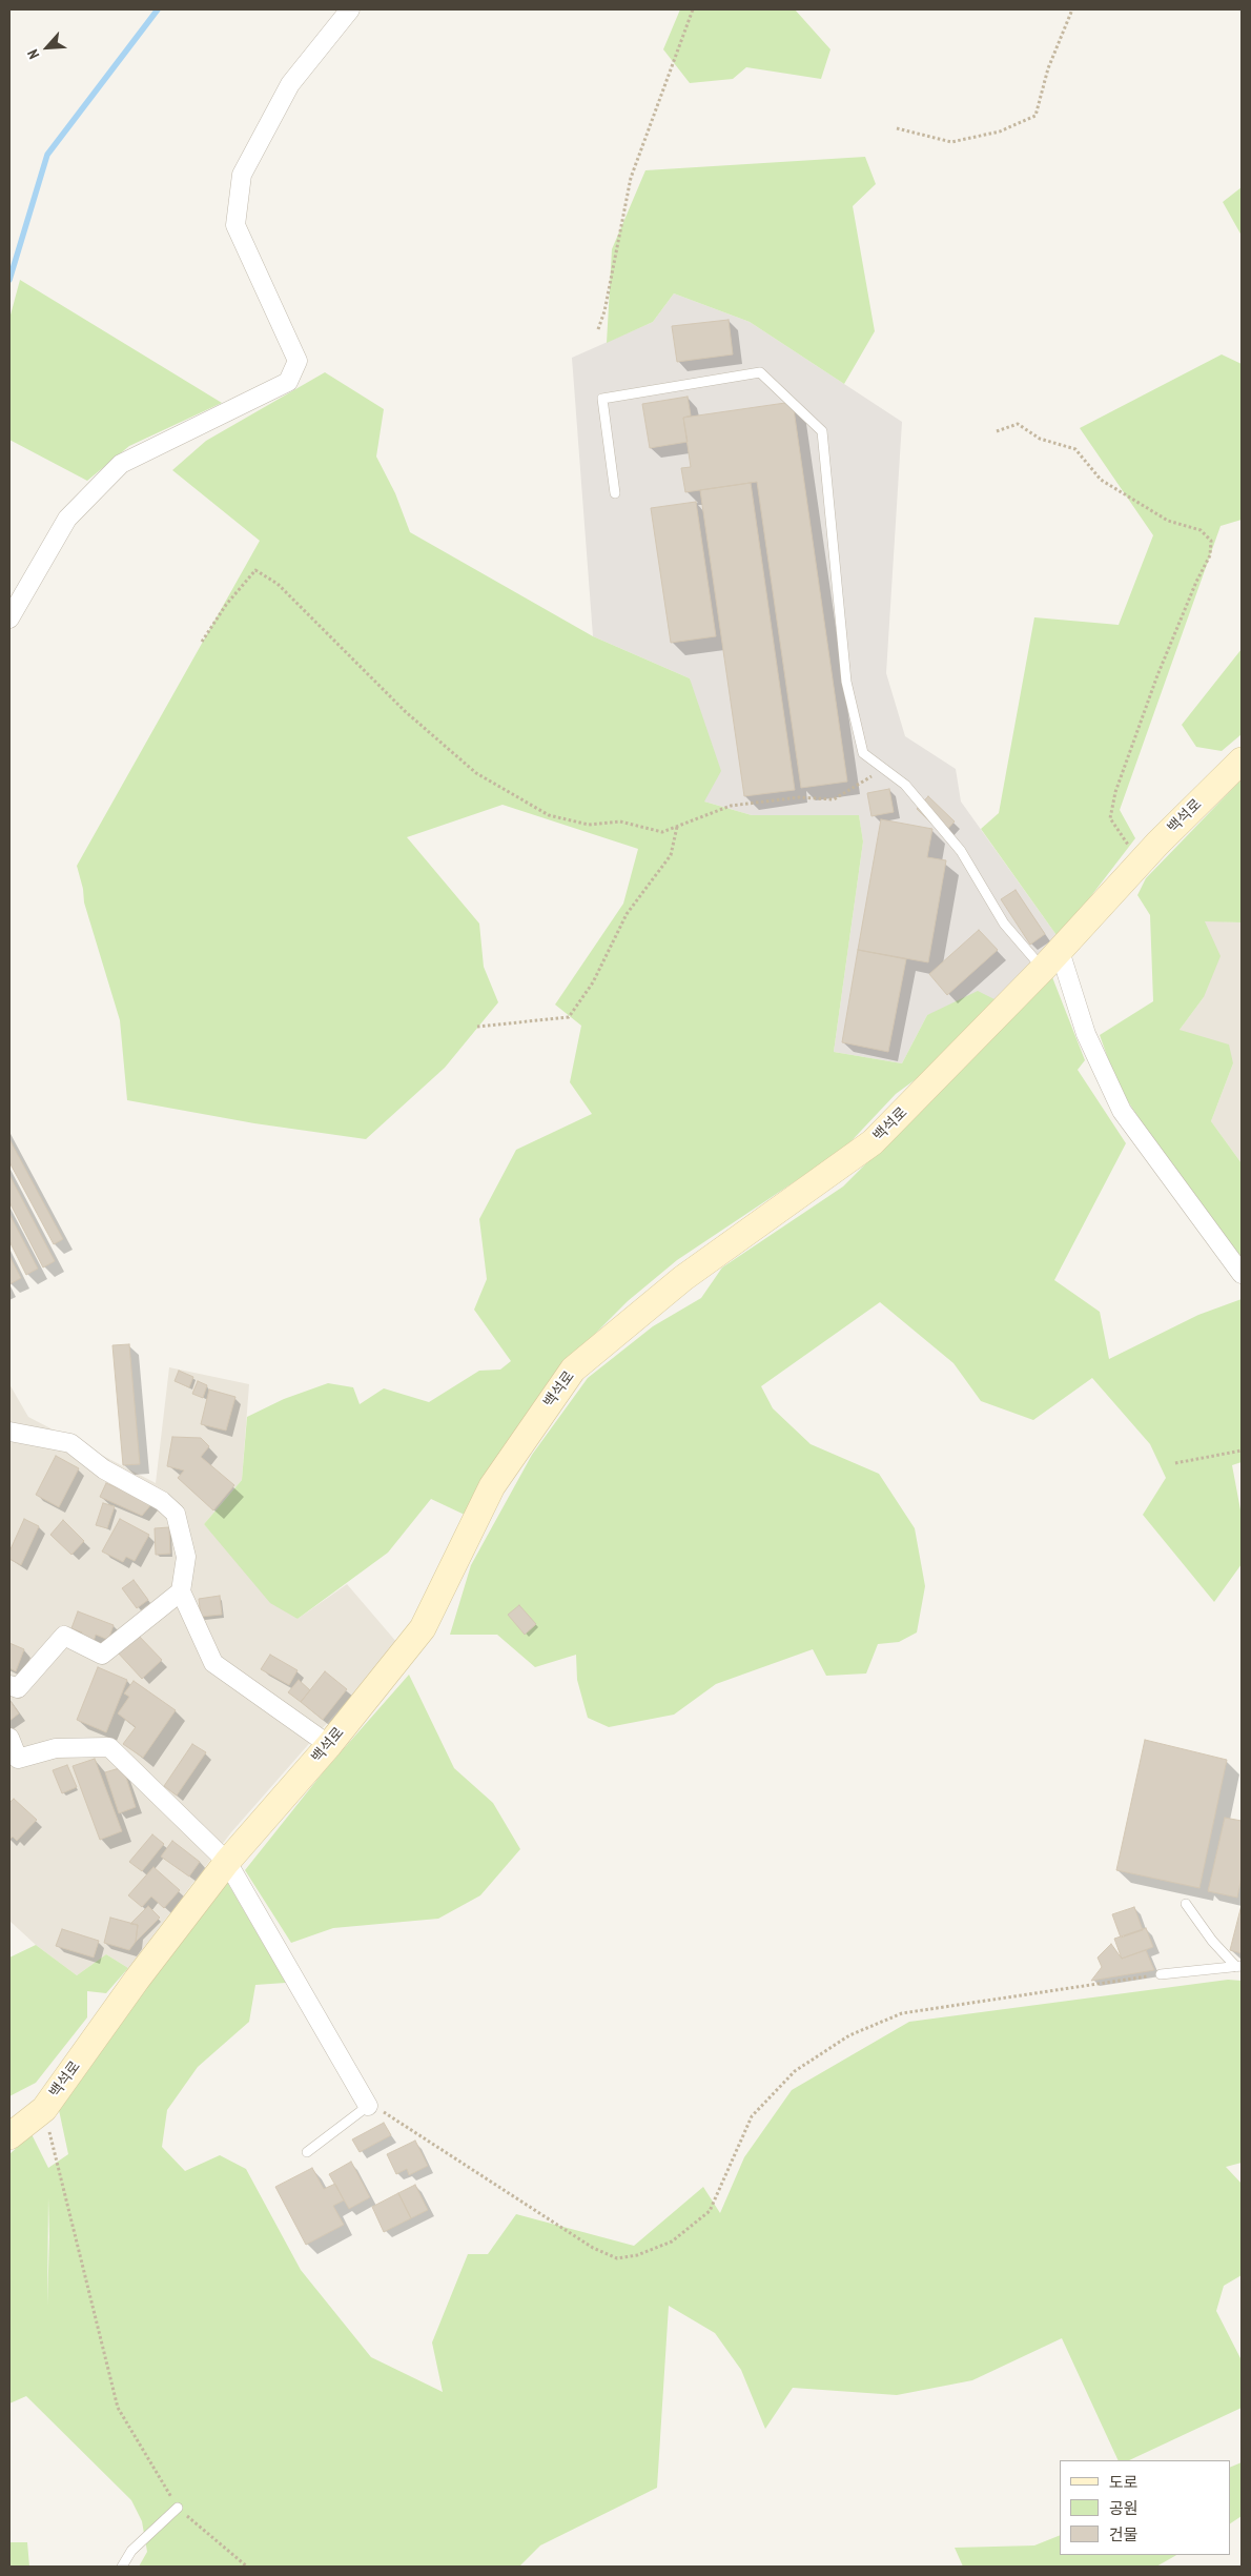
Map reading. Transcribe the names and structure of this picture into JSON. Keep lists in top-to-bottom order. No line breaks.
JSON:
{"streets":{"street":["백석로"]},"legend":["도로","공원","건물"],"north":"bottom left"}
